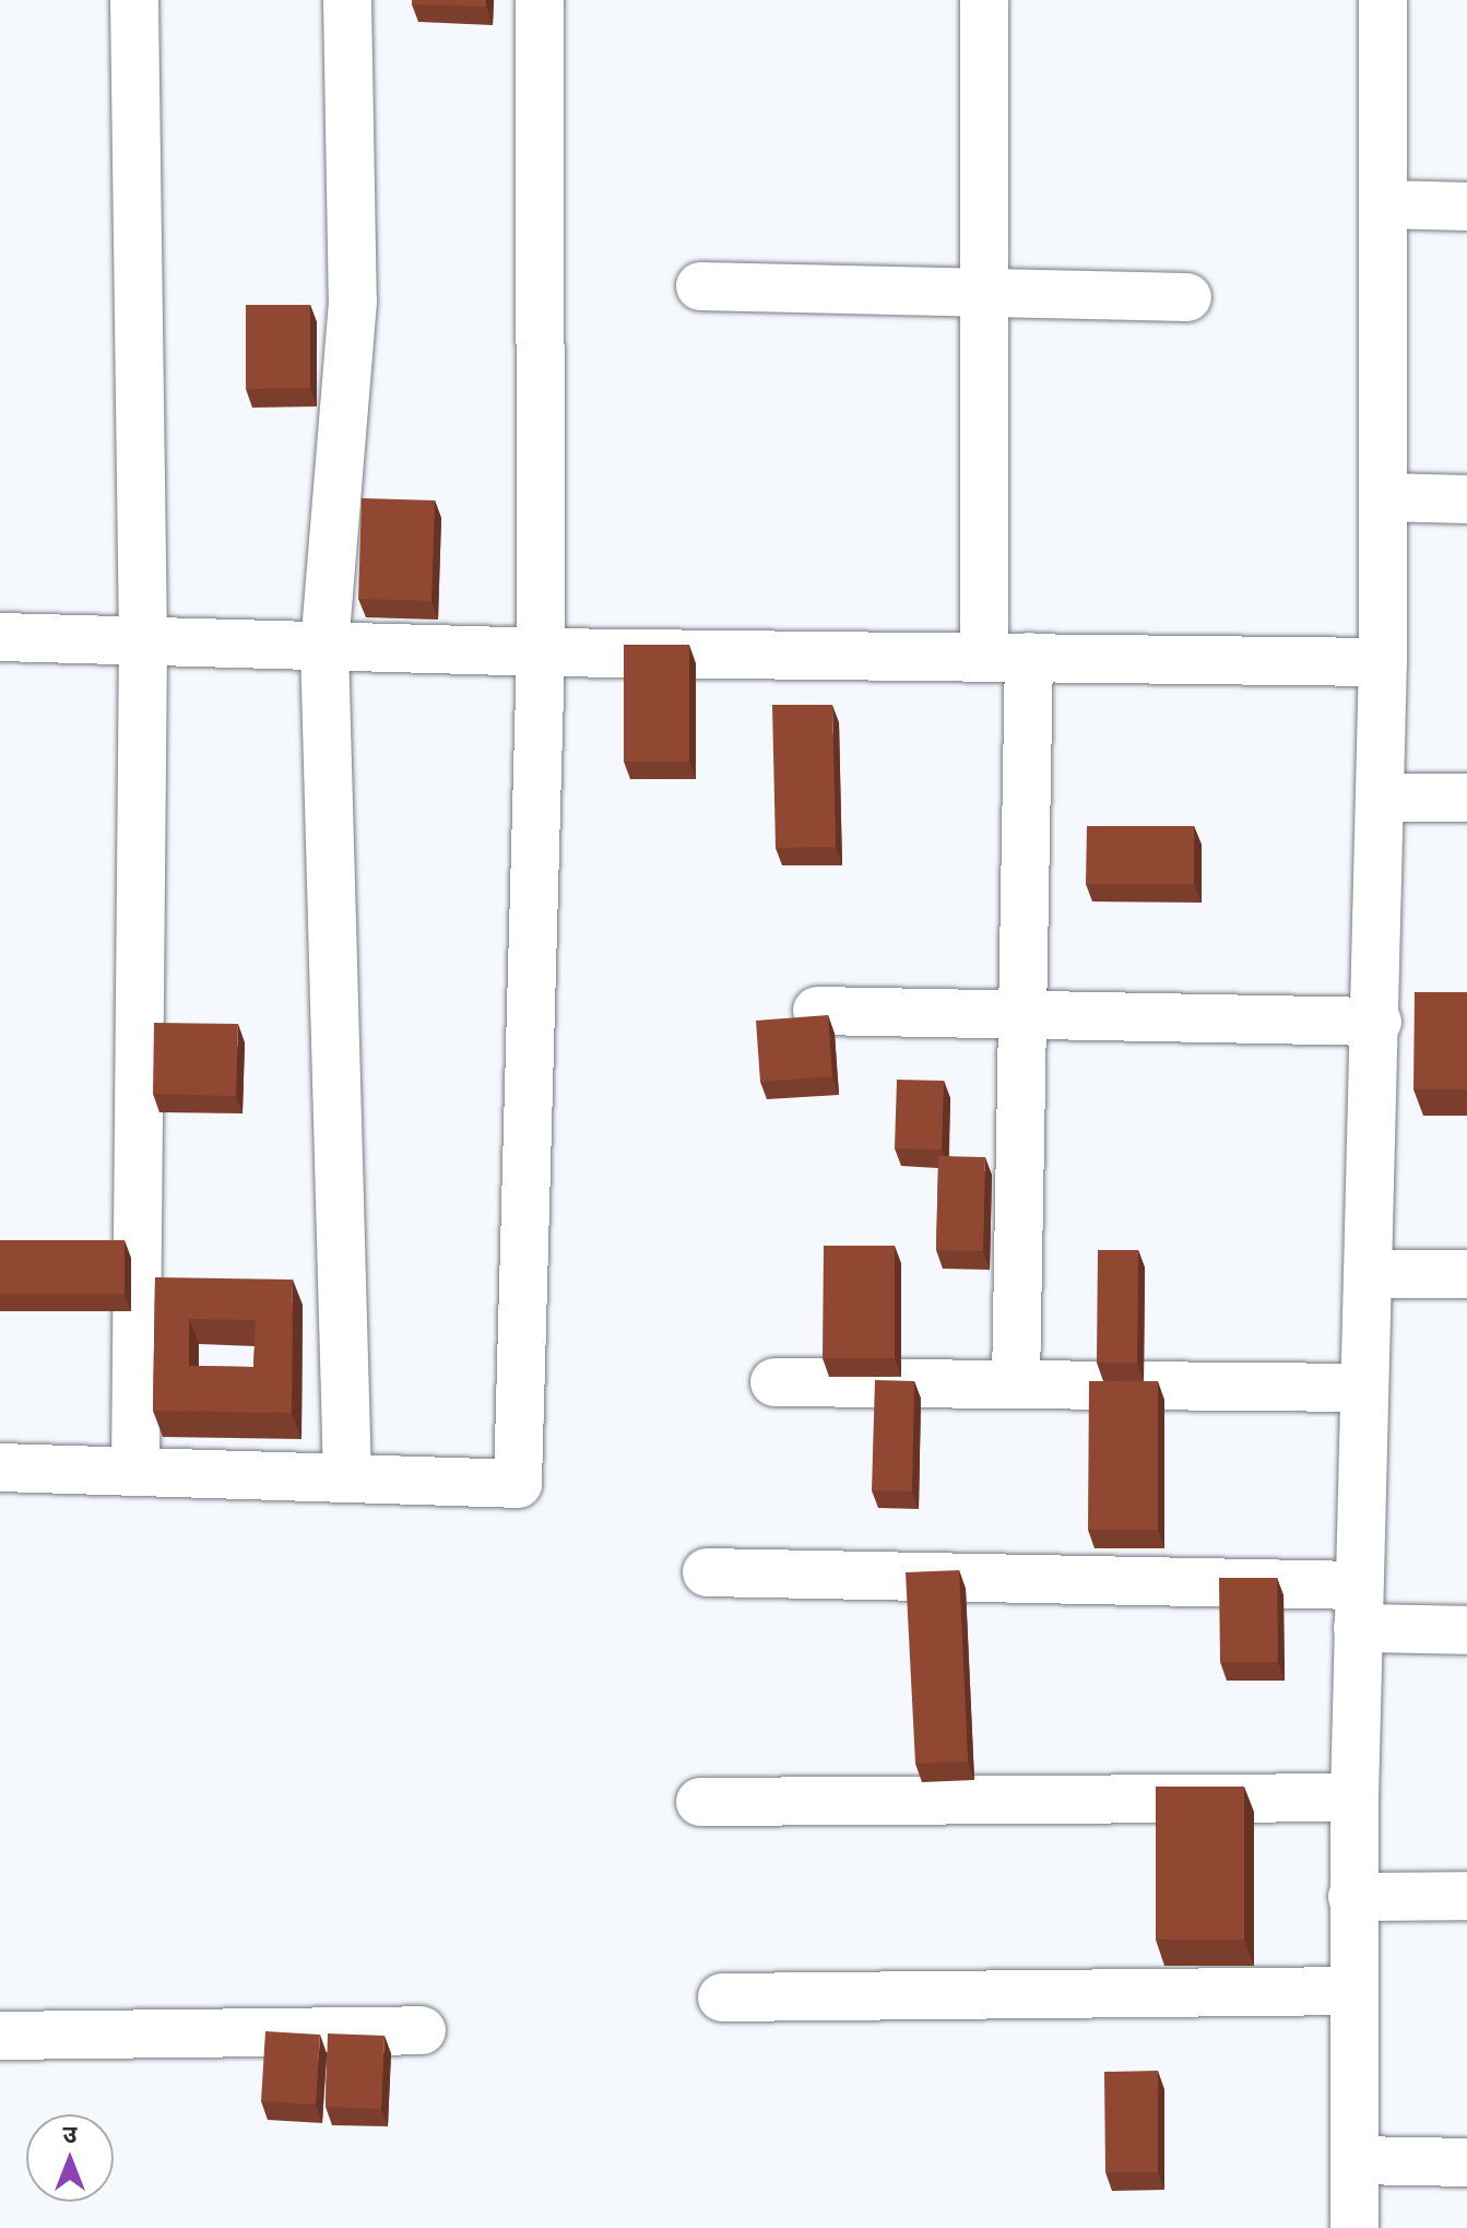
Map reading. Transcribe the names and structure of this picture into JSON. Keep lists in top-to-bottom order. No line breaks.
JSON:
{"north":"top"}
